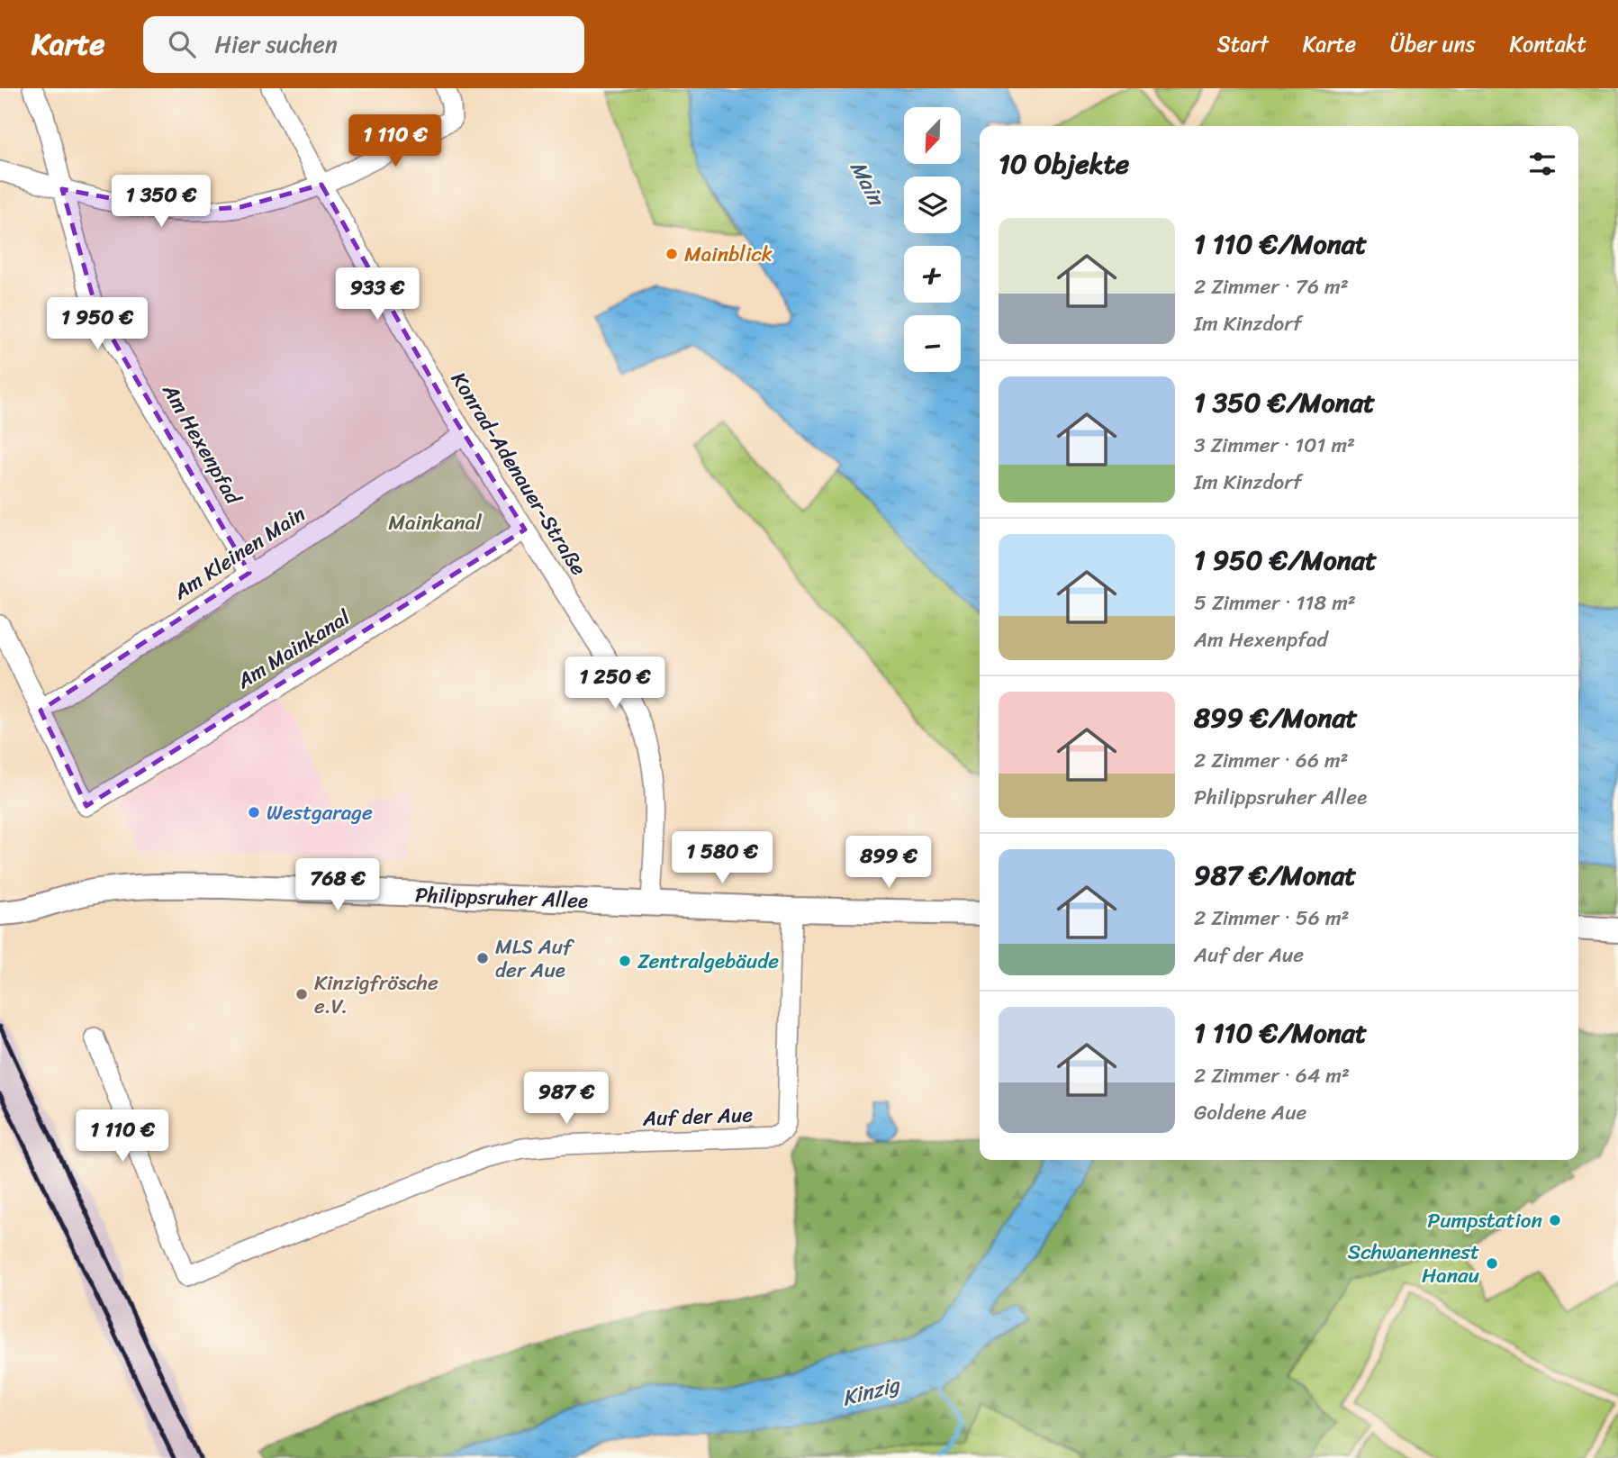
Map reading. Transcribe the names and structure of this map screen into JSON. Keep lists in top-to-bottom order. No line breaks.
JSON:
{"streets":{"main road":["Philippsruher Allee"],"street":["Am Hexenpfad","Konrad-Adenauer-Straße","Am Kleinen Main","Am Mainkanal","Auf der Aue"]},"crossings":[["Am Hexenpfad","Am Kleinen Main"],["Konrad-Adenauer-Straße","Am Kleinen Main"],["Konrad-Adenauer-Straße","Am Mainkanal"],["Konrad-Adenauer-Straße","Philippsruher Allee"],["Am Kleinen Main","Am Mainkanal"],["Philippsruher Allee","Auf der Aue"]],"water":["Main","Kinzig"],"parks":["Mainkanal"],"places":["Mainblick","Westgarage","MLS Auf der Aue","Zentralgebäude","Kinzigfrösche e.V.","Pumpstation","Schwanennest Hanau"],"north":"bottom left","page":{"header":"Karte","search":"Hier suchen","nav":["Start","Karte","Über uns","Kontakt"],"map_buttons":["+","−"],"price":["1 110 €","1 350 €","933 €","1 950 €","1 250 €","1 580 €","899 €","768 €","987 €","1 110 €"],"heading":"10 Objekte","list":[{"name":"1 110 €/Monat","note":"2 Zimmer · 76 m² · Im Kinzdorf"},{"name":"1 350 €/Monat","note":"3 Zimmer · 101 m² · Im Kinzdorf"},{"name":"1 950 €/Monat","note":"5 Zimmer · 118 m² · Am Hexenpfad"},{"name":"899 €/Monat","note":"2 Zimmer · 66 m² · Philippsruher Allee"},{"name":"987 €/Monat","note":"2 Zimmer · 56 m² · Auf der Aue"},{"name":"1 110 €/Monat","note":"2 Zimmer · 64 m² · Goldene Aue"}]}}
